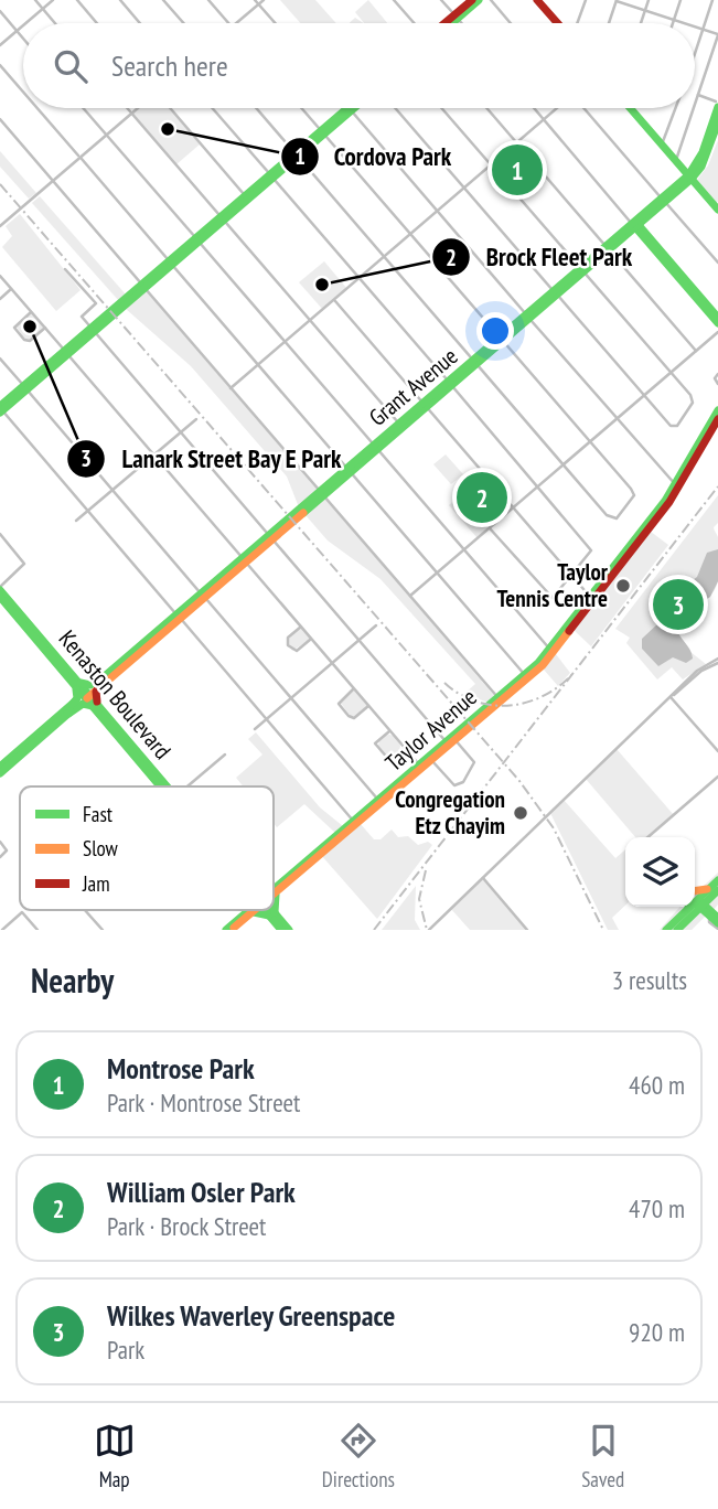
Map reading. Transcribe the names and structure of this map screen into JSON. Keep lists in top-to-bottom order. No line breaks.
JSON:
{"streets":{"main road":["Grant Avenue","Kenaston Boulevard","Taylor Avenue"]},"crossings":[["Grant Avenue","Kenaston Boulevard"]],"places":["Cordova Park","Brock Fleet Park","Lanark Street Bay E Park","Taylor Tennis Centre","Congregation Etz Chayim"],"legend":["Fast","Slow","Jam"],"page":{"search":"Search here","pins":["1","2","3"],"heading":["Nearby","3 results"],"list":[{"mark":"1","name":"Montrose Park","note":"Park · Montrose Street","value":"460 m"},{"mark":"2","name":"William Osler Park","note":"Park · Brock Street","value":"470 m"},{"mark":"3","name":"Wilkes Waverley Greenspace","note":"Park","value":"920 m"}],"nav":["Map","Directions","Saved"]}}
